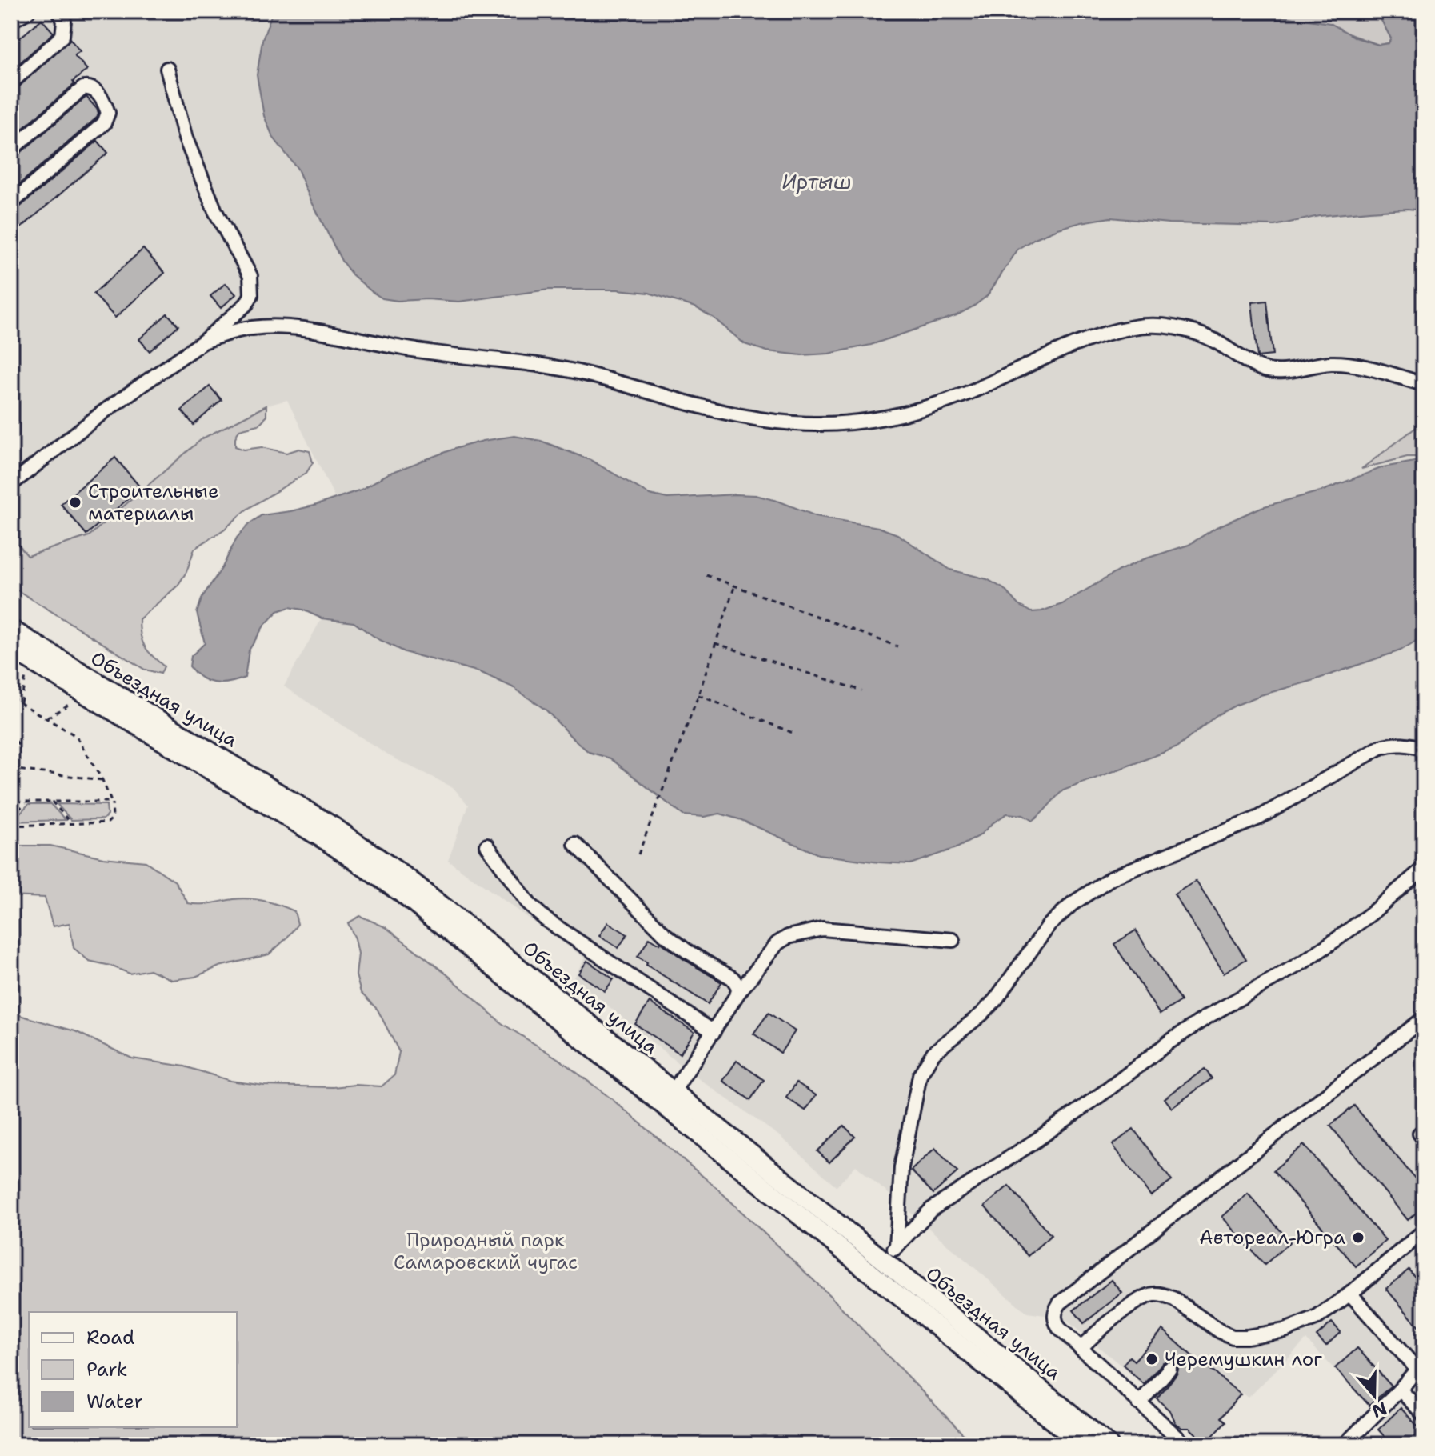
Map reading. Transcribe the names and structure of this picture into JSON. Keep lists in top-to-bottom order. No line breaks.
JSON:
{"streets":{"main road":["Объездная улица"]},"water":["Иртыш"],"parks":["Природный парк Самаровский чугас"],"places":["Строительные материалы","Автореал-Югра","Черемушкин лог"],"legend":["Road","Park","Water"],"north":"bottom"}
